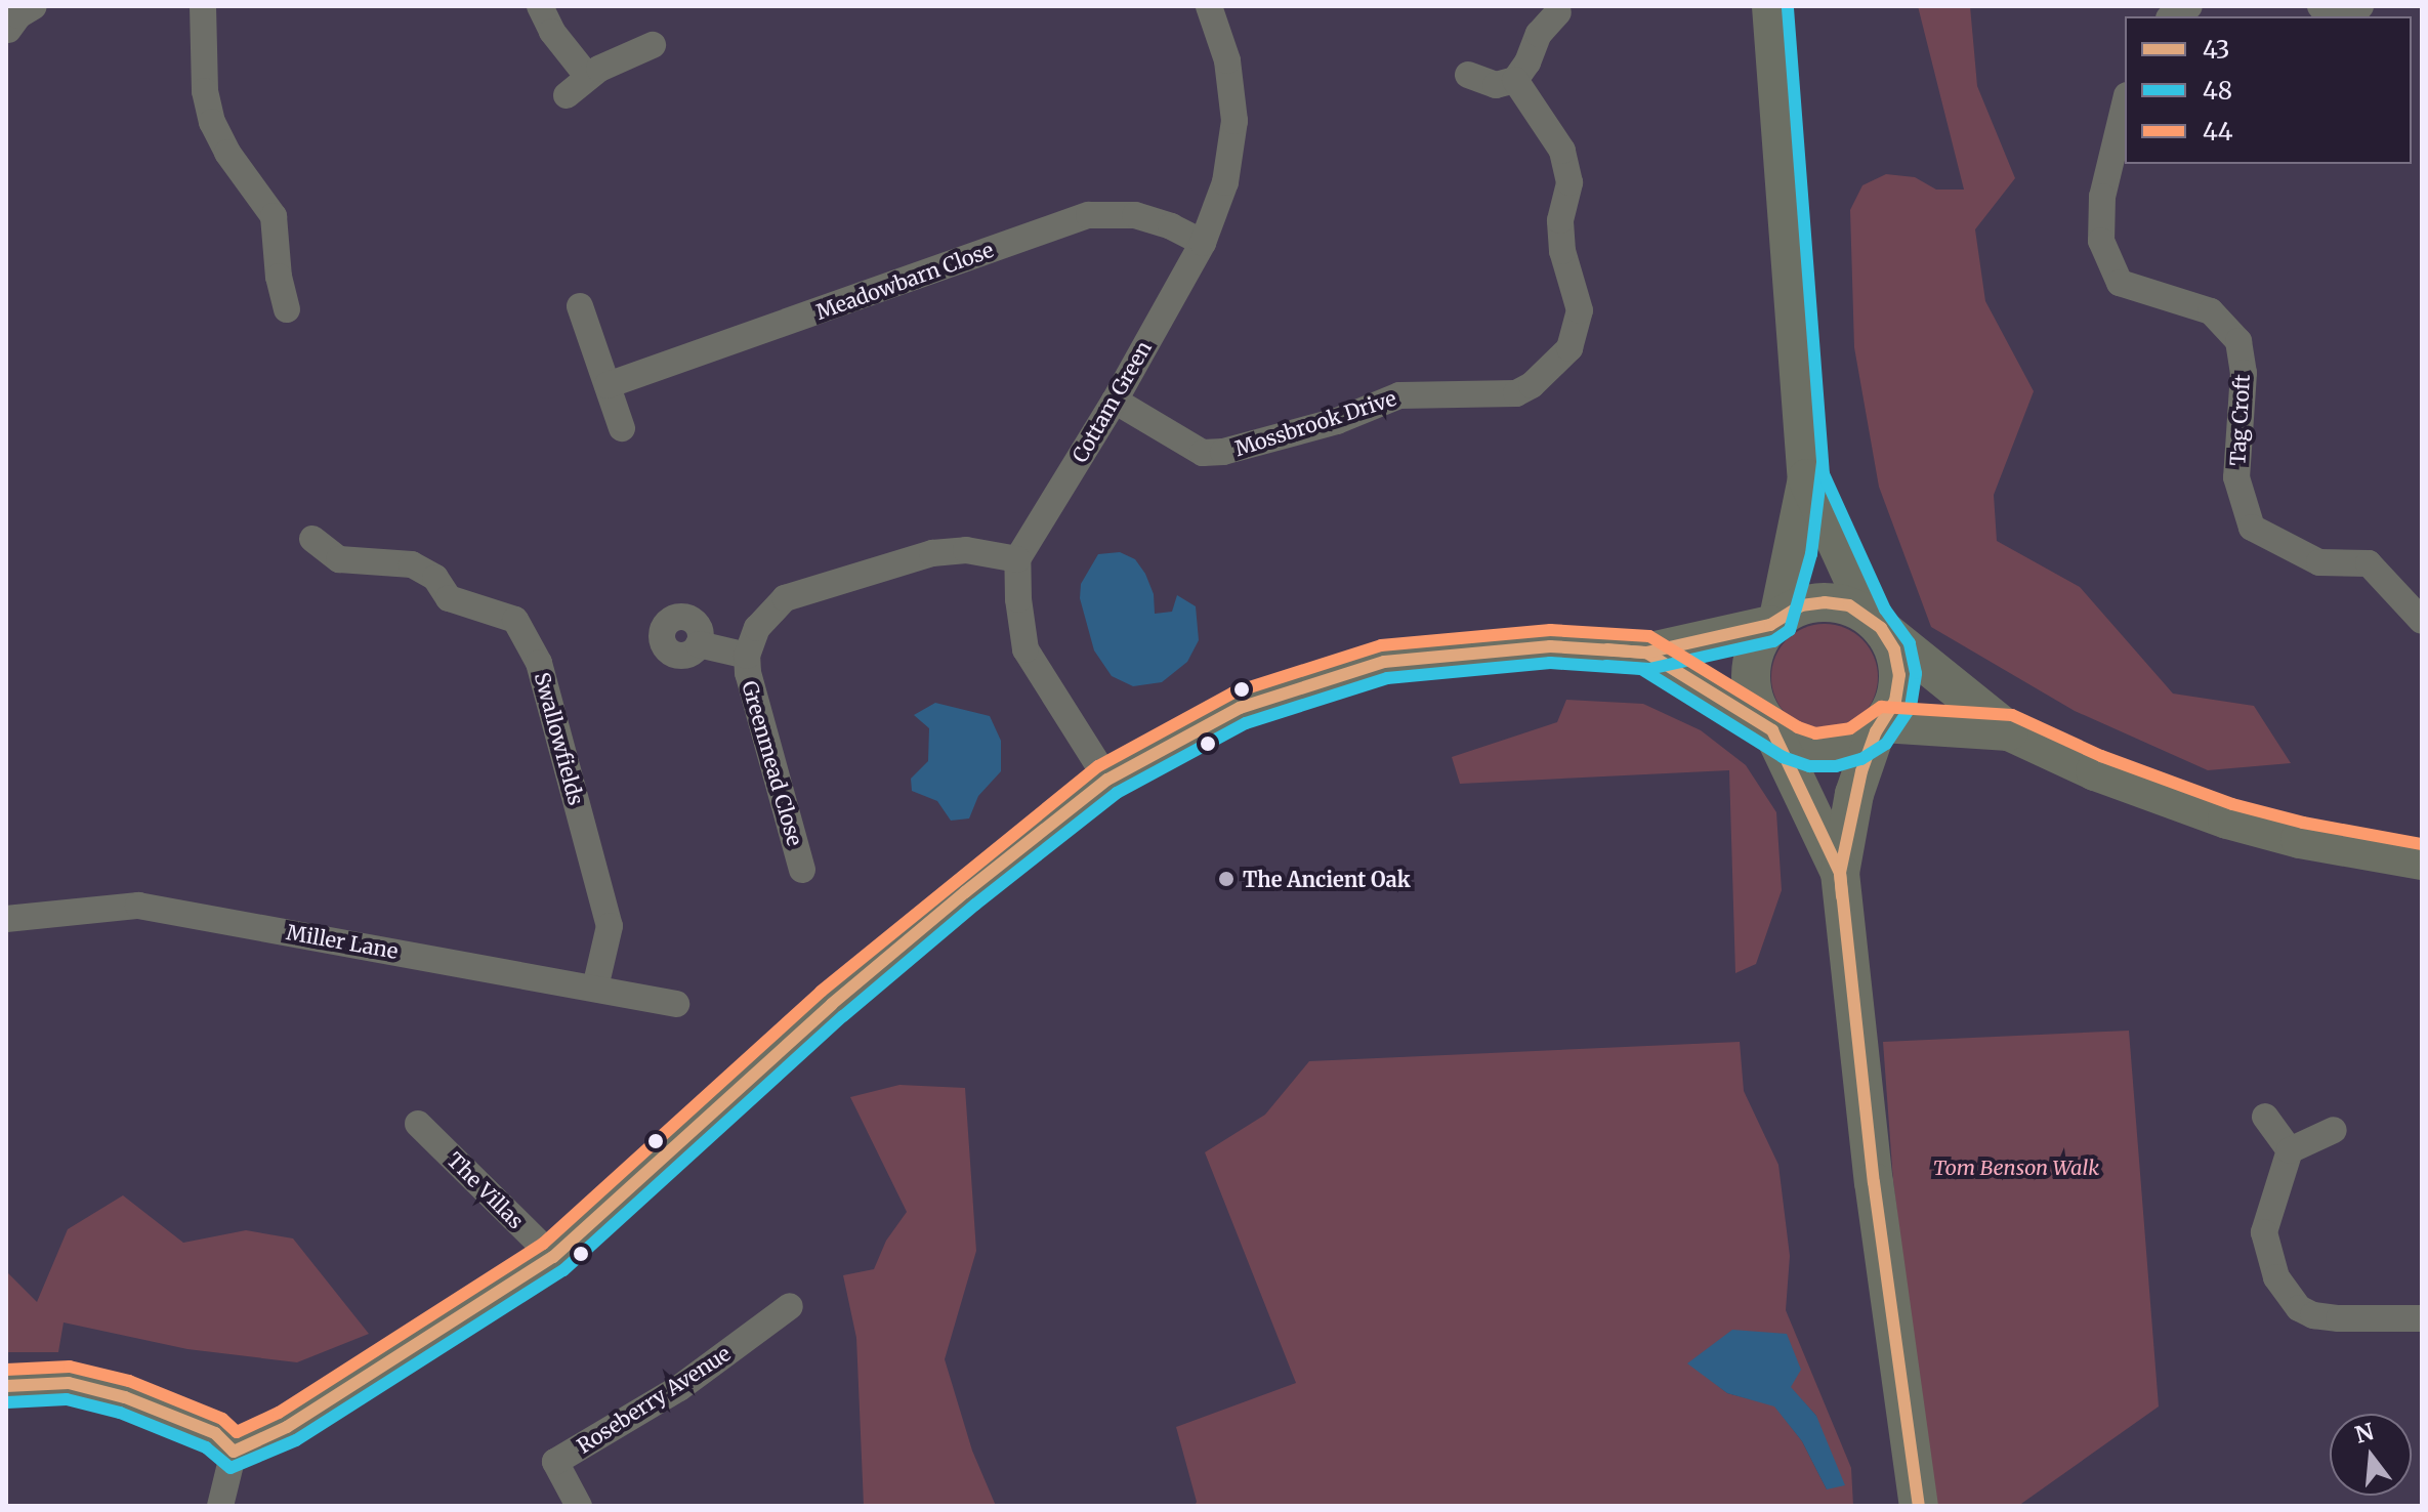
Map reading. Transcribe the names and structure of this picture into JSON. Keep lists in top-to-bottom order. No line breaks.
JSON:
{"streets":{"street":["Meadowbarn Close","Cottam Green","Tag Croft","Mossbrook Drive","Swallowfields","Greenmead Close","Miller Lane","The Villas","Roseberry Avenue"]},"crossings":[["Meadowbarn Close","Cottam Green"],["Cottam Green","Mossbrook Drive"],["Cottam Green","Greenmead Close"],["Swallowfields","Miller Lane"]],"parks":["Tom Benson Walk"],"places":["The Ancient Oak"],"lines":["transit line 48","transit line 43","transit line 44"],"legend":["43","48","44"],"north":"top"}
